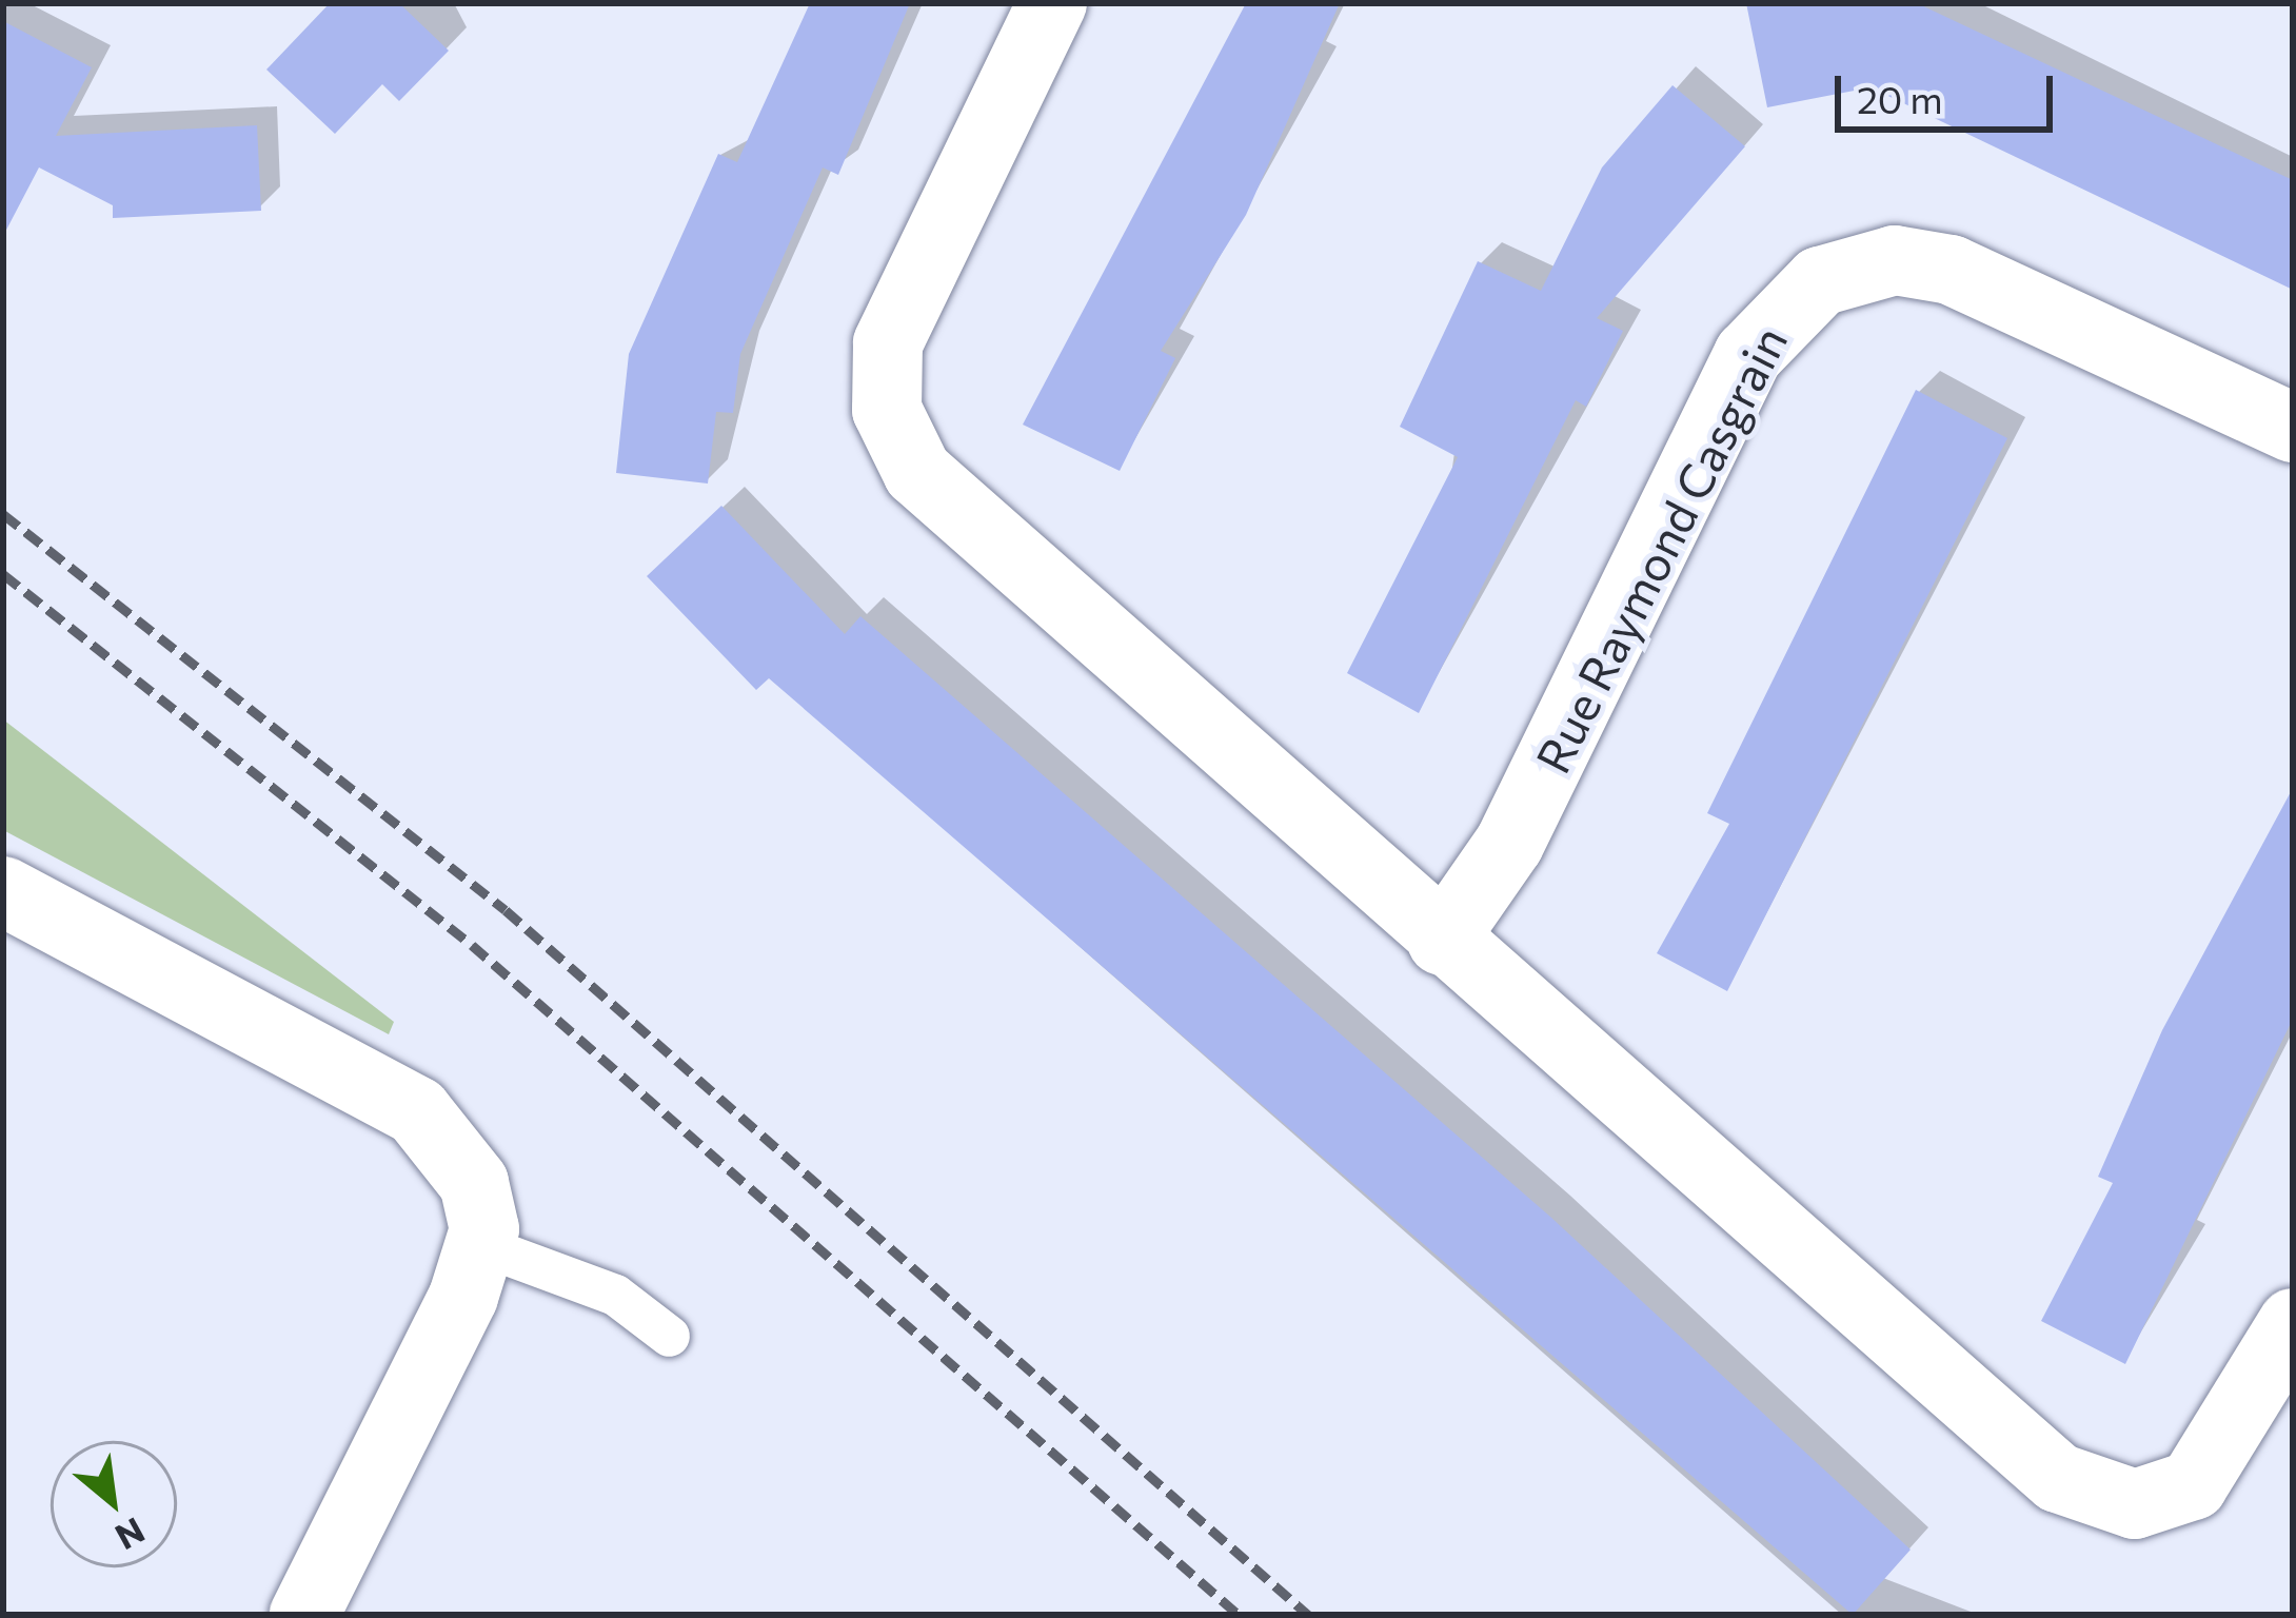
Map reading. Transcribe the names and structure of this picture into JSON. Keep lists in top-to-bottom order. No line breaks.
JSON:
{"streets":{"street":["Rue Raymond Casgrain"]},"scale_bar":"20 m","north":"bottom right"}
